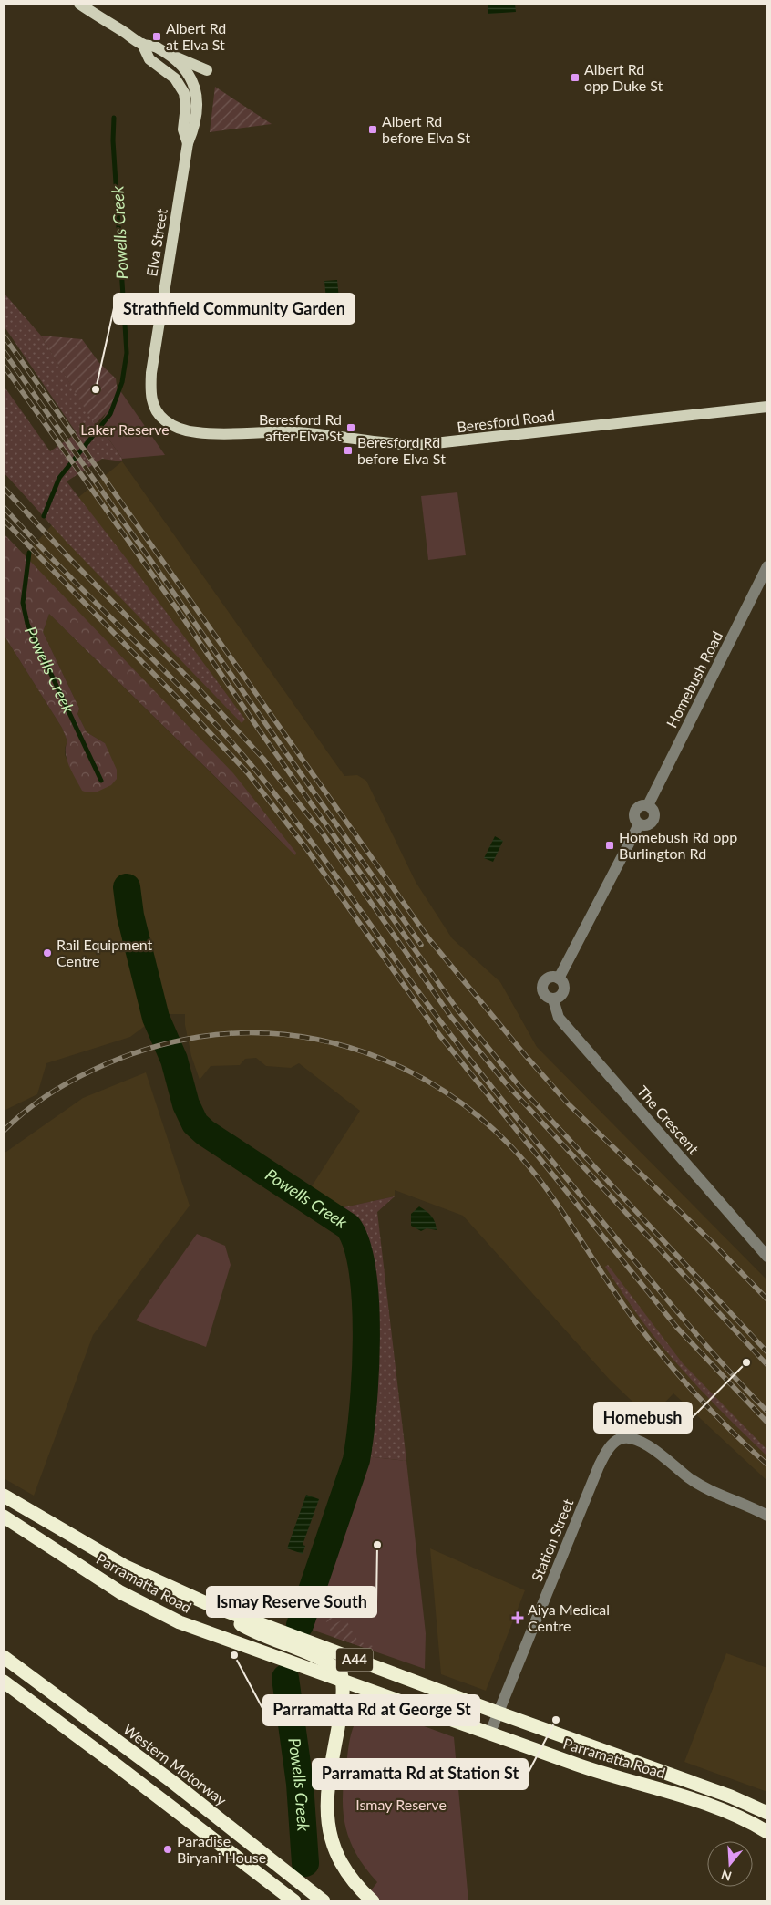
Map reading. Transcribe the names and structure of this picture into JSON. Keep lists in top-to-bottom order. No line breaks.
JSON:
{"streets":{"highway":["Parramatta Road","A44","Western Motorway"],"main road":["Elva Street","Beresford Road"],"street":["Homebush Road","The Crescent","Station Street"]},"crossings":[["Elva Street","Beresford Road"],["Homebush Road","The Crescent"],["Station Street","Parramatta Road"]],"water":["Powells Creek"],"parks":["Laker Reserve","Ismay Reserve"],"places":{"transit":["Albert Rd at Elva St","Albert Rd opp Duke St","Albert Rd before Elva St","Beresford Rd after Elva St","Beresford Rd before Elva St","Homebush Rd opp Burlington Rd"],"other":["Strathfield Community Garden","Rail Equipment Centre","Homebush","Ismay Reserve South","Parramatta Rd at George St","Parramatta Rd at Station St","Paradise Biryani House"],"health":["Aiya Medical Centre"]},"north":"bottom"}
